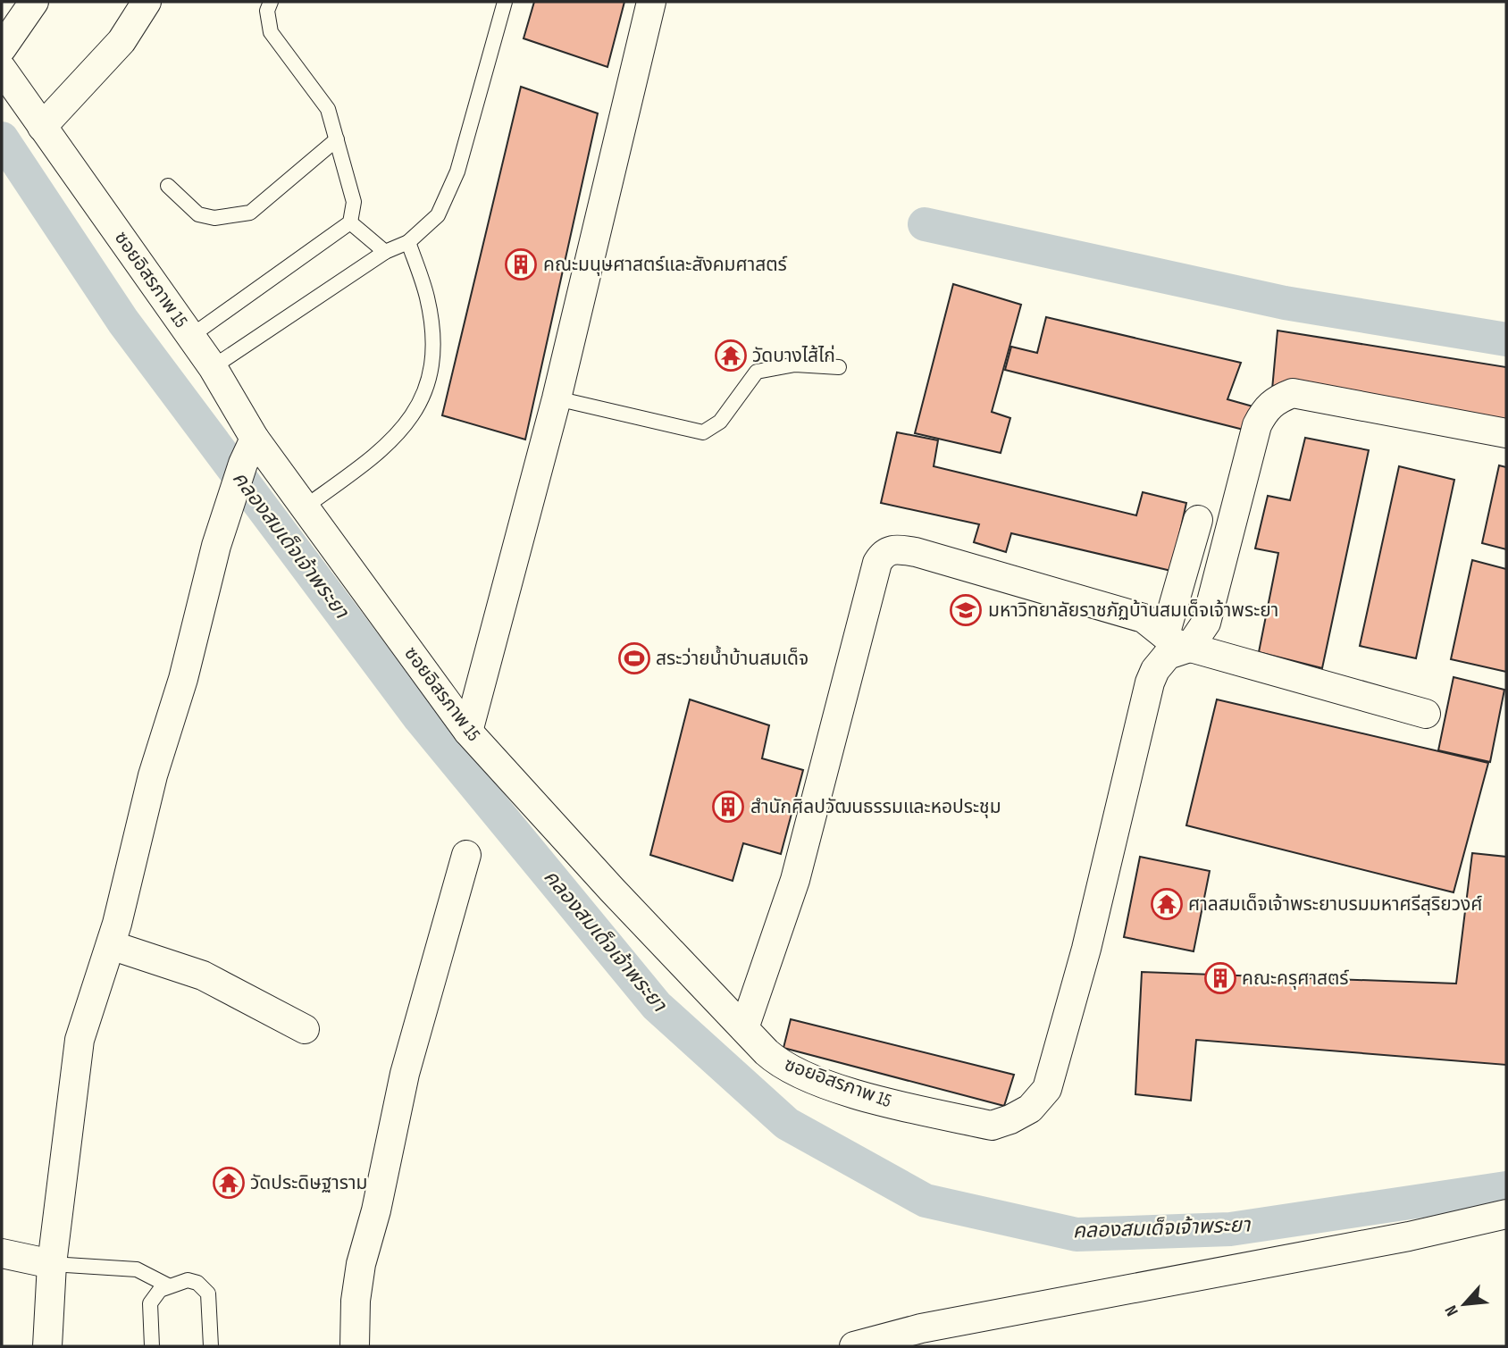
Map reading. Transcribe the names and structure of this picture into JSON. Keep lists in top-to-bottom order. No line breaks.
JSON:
{"streets":{"street":["ซอยอิสรภาพ 15"]},"water":["คลองสมเด็จเจ้าพระยา"],"places":{"building":["คณะมนุษศาสตร์และสังคมศาสตร์","สำนักศิลปวัฒนธรรมและหอประชุม","คณะครุศาสตร์"],"temple":["วัดบางไส้ไก่","ศาลสมเด็จเจ้าพระยาบรมมหาศรีสุริยวงศ์","วัดประดิษฐาราม"],"school or university":["มหาวิทยาลัยราชภัฏบ้านสมเด็จเจ้าพระยา"],"sports":["สระว่ายน้ำบ้านสมเด็จ"]},"north":"bottom left"}
